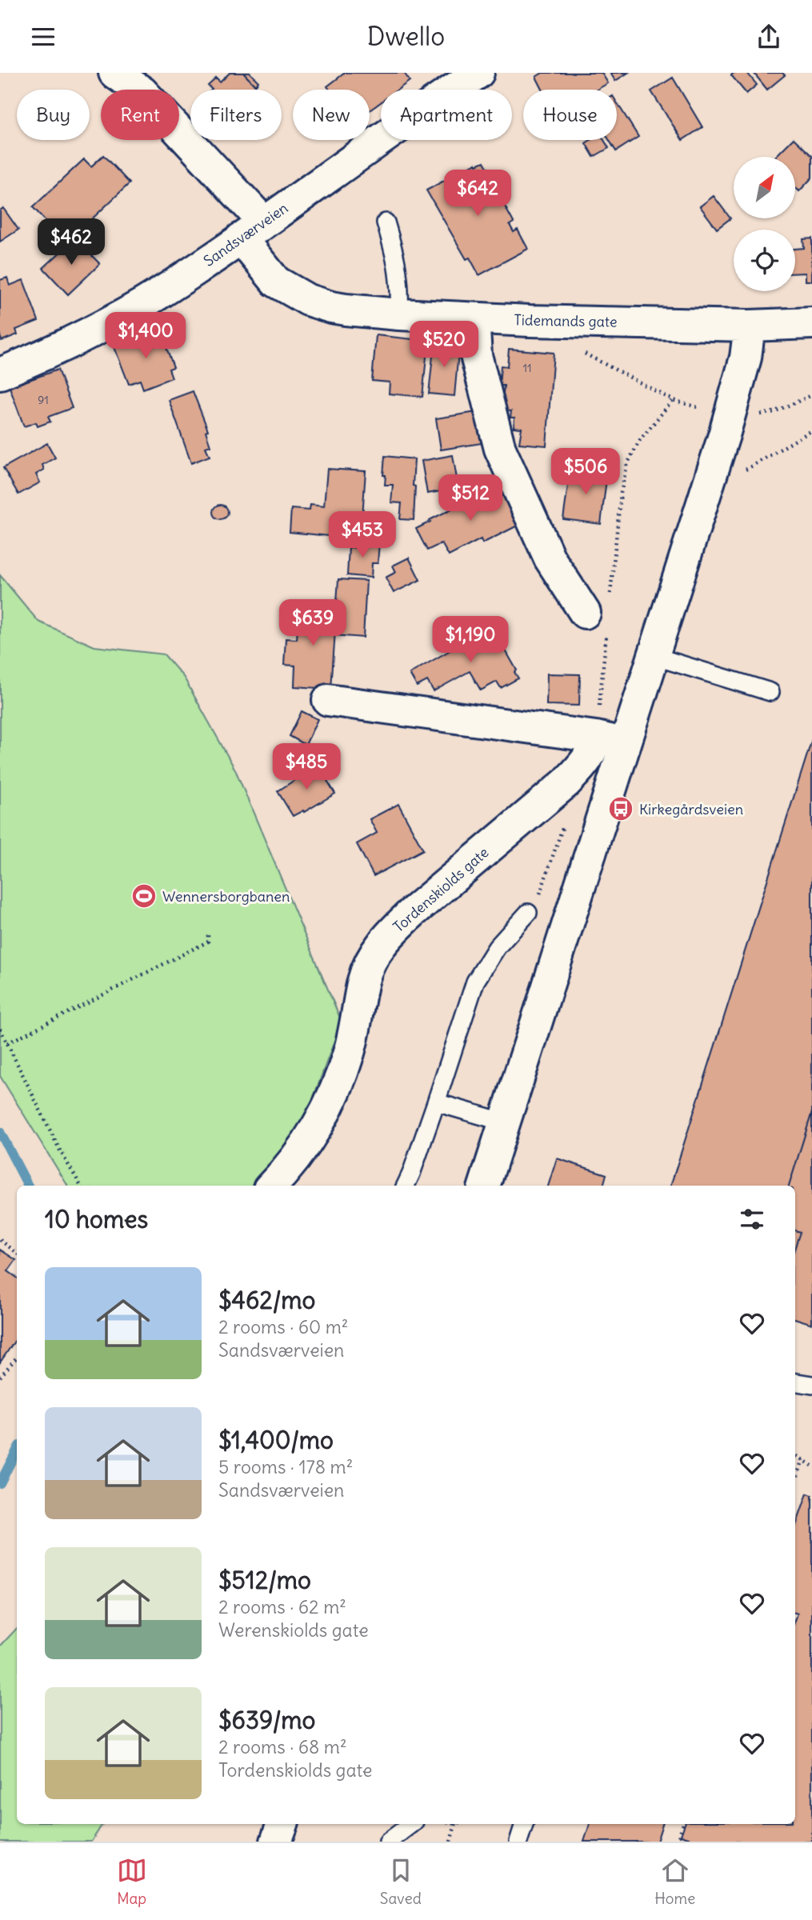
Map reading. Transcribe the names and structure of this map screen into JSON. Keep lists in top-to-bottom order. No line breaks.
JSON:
{"streets":{"street":["Sandsværveien","Tidemands gate","Tordenskiolds gate"]},"crossings":[["Sandsværveien","Tidemands gate"]],"places":{"bus stop":["Kirkegårdsveien"],"sports":["Wennersborgbanen"]},"house_numbers":["11","91"],"north":"top right","page":{"header":"Dwello","chip":["Buy","Rent","Filters","New","Apartment","House"],"price":["$642","$462","$1,400","$520","$506","$512","$453","$639","$1,190","$485"],"heading":"10 homes","list":[{"name":"$462/mo","note":"2 rooms · 60 m² · Sandsværveien"},{"name":"$1,400/mo","note":"5 rooms · 178 m² · Sandsværveien"},{"name":"$512/mo","note":"2 rooms · 62 m² · Werenskiolds gate"},{"name":"$639/mo","note":"2 rooms · 68 m² · Tordenskiolds gate"}],"tabs":["Map","Saved","Home"]}}
